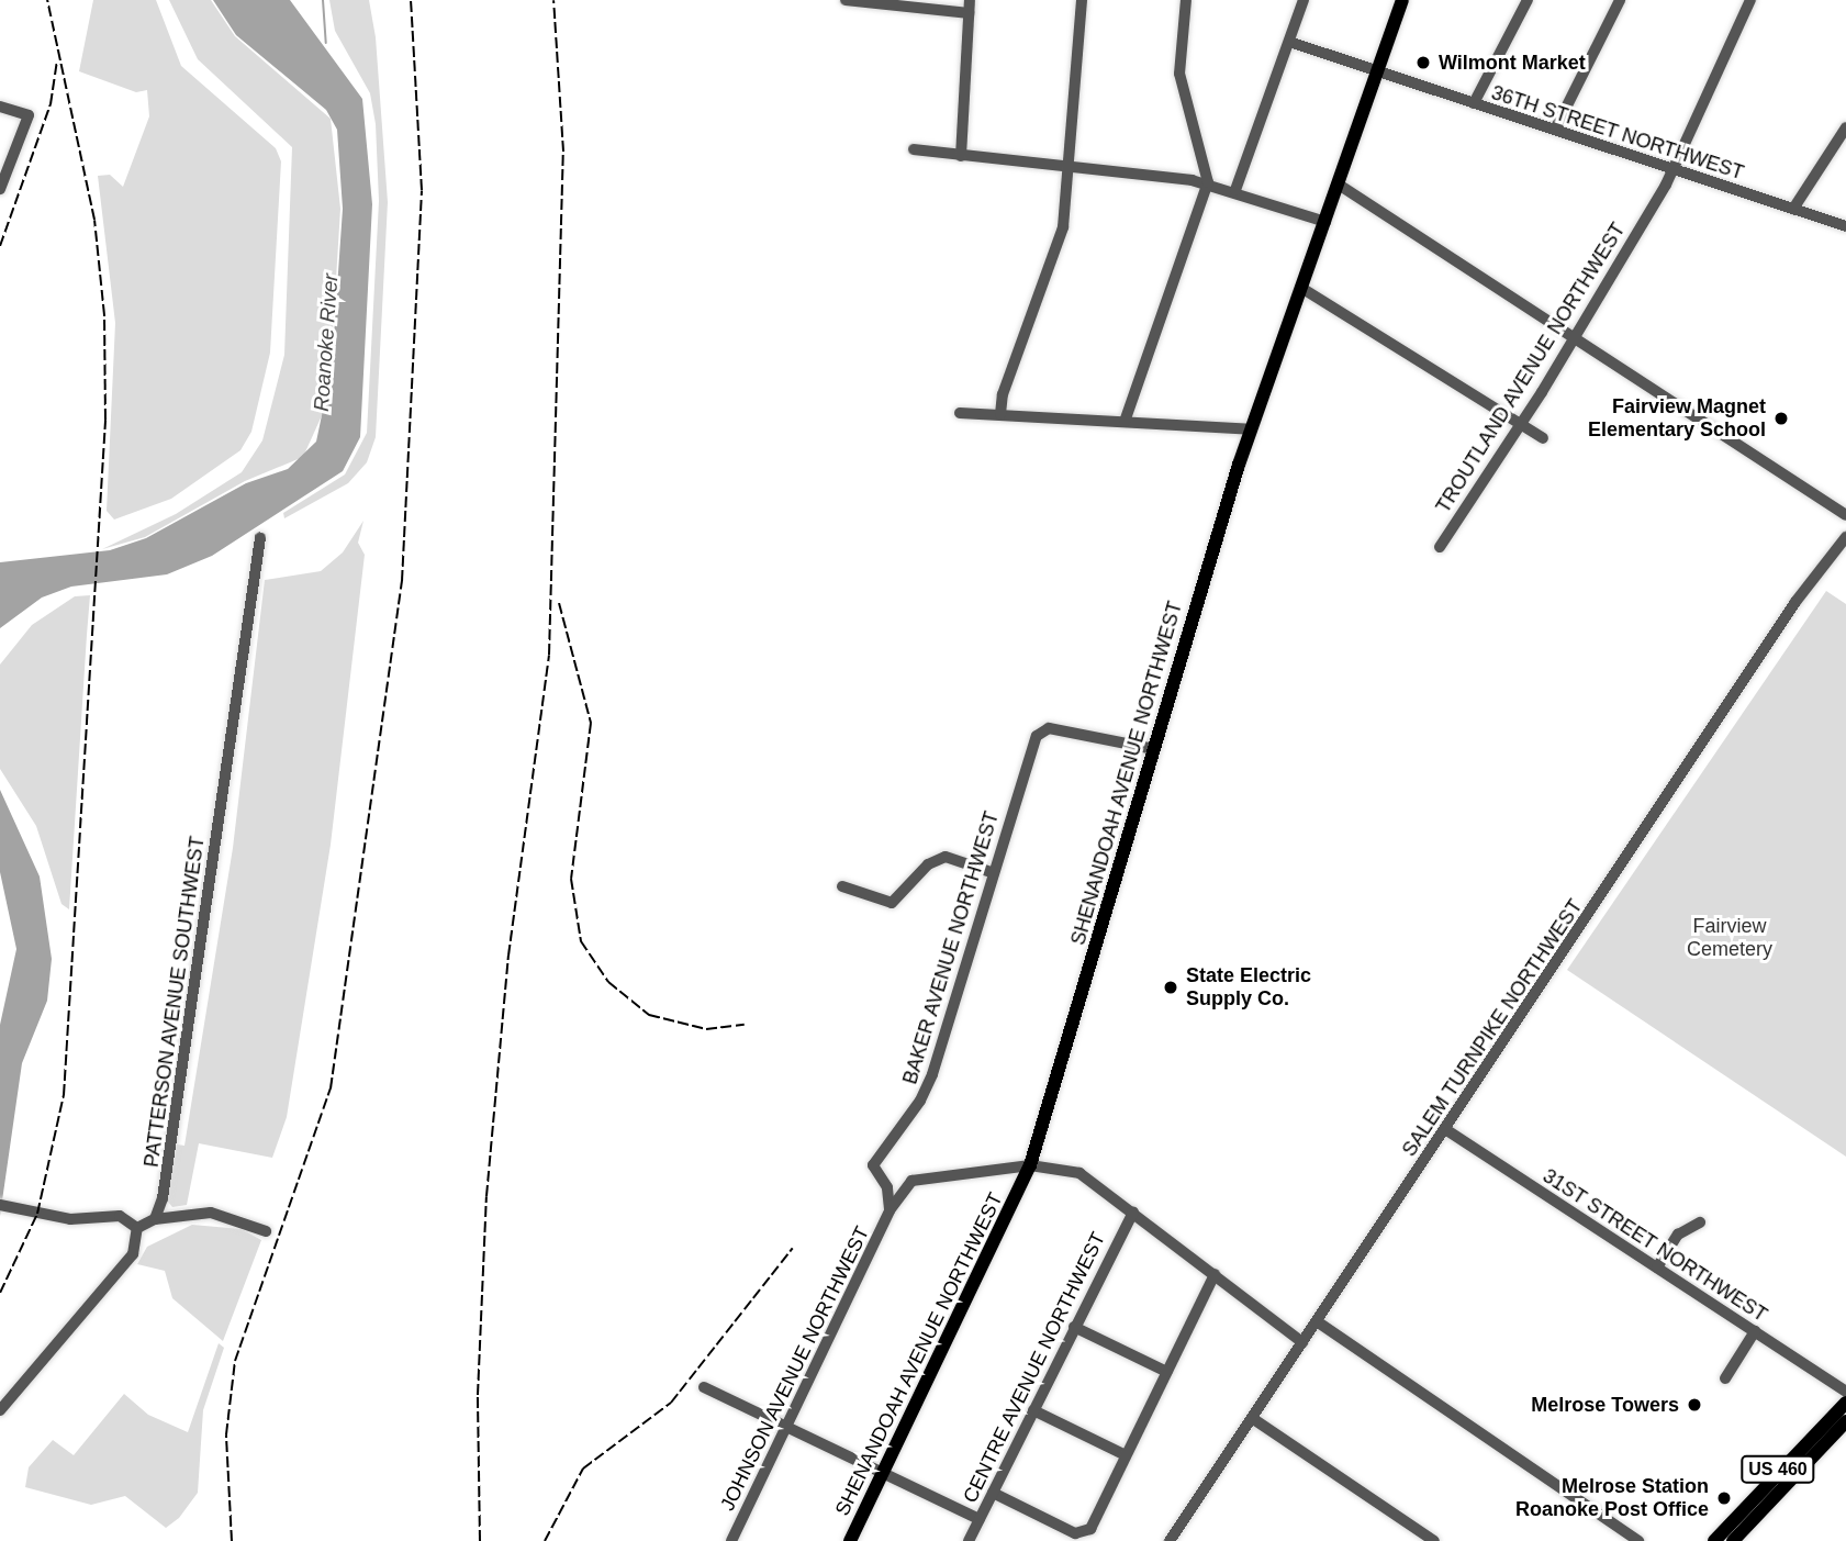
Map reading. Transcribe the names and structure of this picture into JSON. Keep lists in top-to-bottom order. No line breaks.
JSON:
{"streets":{"main road":["SHENANDOAH AVENUE NORTHWEST","US 460"],"street":["36TH STREET NORTHWEST","TROUTLAND AVENUE NORTHWEST","BAKER AVENUE NORTHWEST","PATTERSON AVENUE SOUTHWEST","SALEM TURNPIKE NORTHWEST","31ST STREET NORTHWEST","CENTRE AVENUE NORTHWEST","JOHNSON AVENUE NORTHWEST"]},"crossings":[["36TH STREET NORTHWEST","TROUTLAND AVENUE NORTHWEST"],["36TH STREET NORTHWEST","SHENANDOAH AVENUE NORTHWEST"],["SHENANDOAH AVENUE NORTHWEST","BAKER AVENUE NORTHWEST"],["SALEM TURNPIKE NORTHWEST","31ST STREET NORTHWEST"]],"water":["Roanoke River"],"parks":["Fairview Cemetery"],"places":["Wilmont Market","Fairview Magnet Elementary School","State Electric Supply Co.","Melrose Towers","Melrose Station Roanoke Post Office"]}
